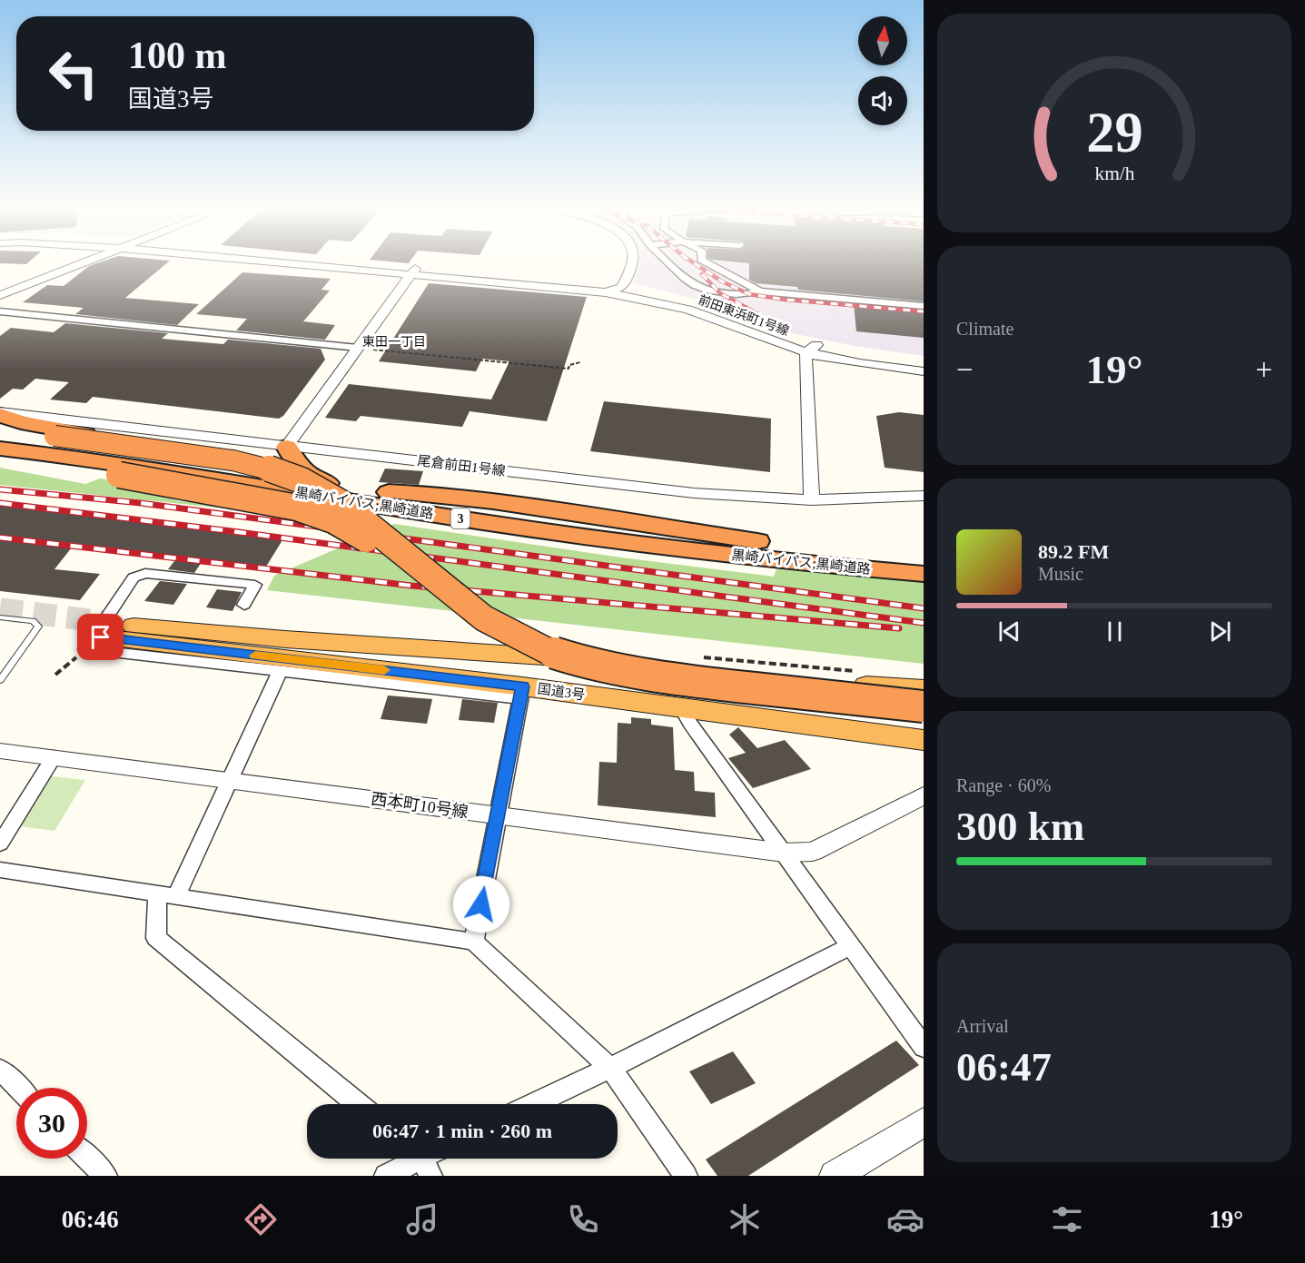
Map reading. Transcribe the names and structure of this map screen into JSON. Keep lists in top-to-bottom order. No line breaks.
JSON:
{"streets":{"highway":["黒崎バイパス;黒崎道路","3","国道3号"],"street":["前田東浜町1号線","尾倉前田1号線","西本町10号線"]},"districts":["東田一丁目"],"north":"top","page":{"turn":["100 m","国道3号"],"tile":["Climate",["Range · 60%","300 km"],["Arrival","06:47"]],"heat":["−","19°","+"],"song":["89.2 FM","Music"],"limit":"30","trip":"06:47 · 1 min · 260 m","tabs":["06:46","19°"],"gauge":["29","km/h"]}}
